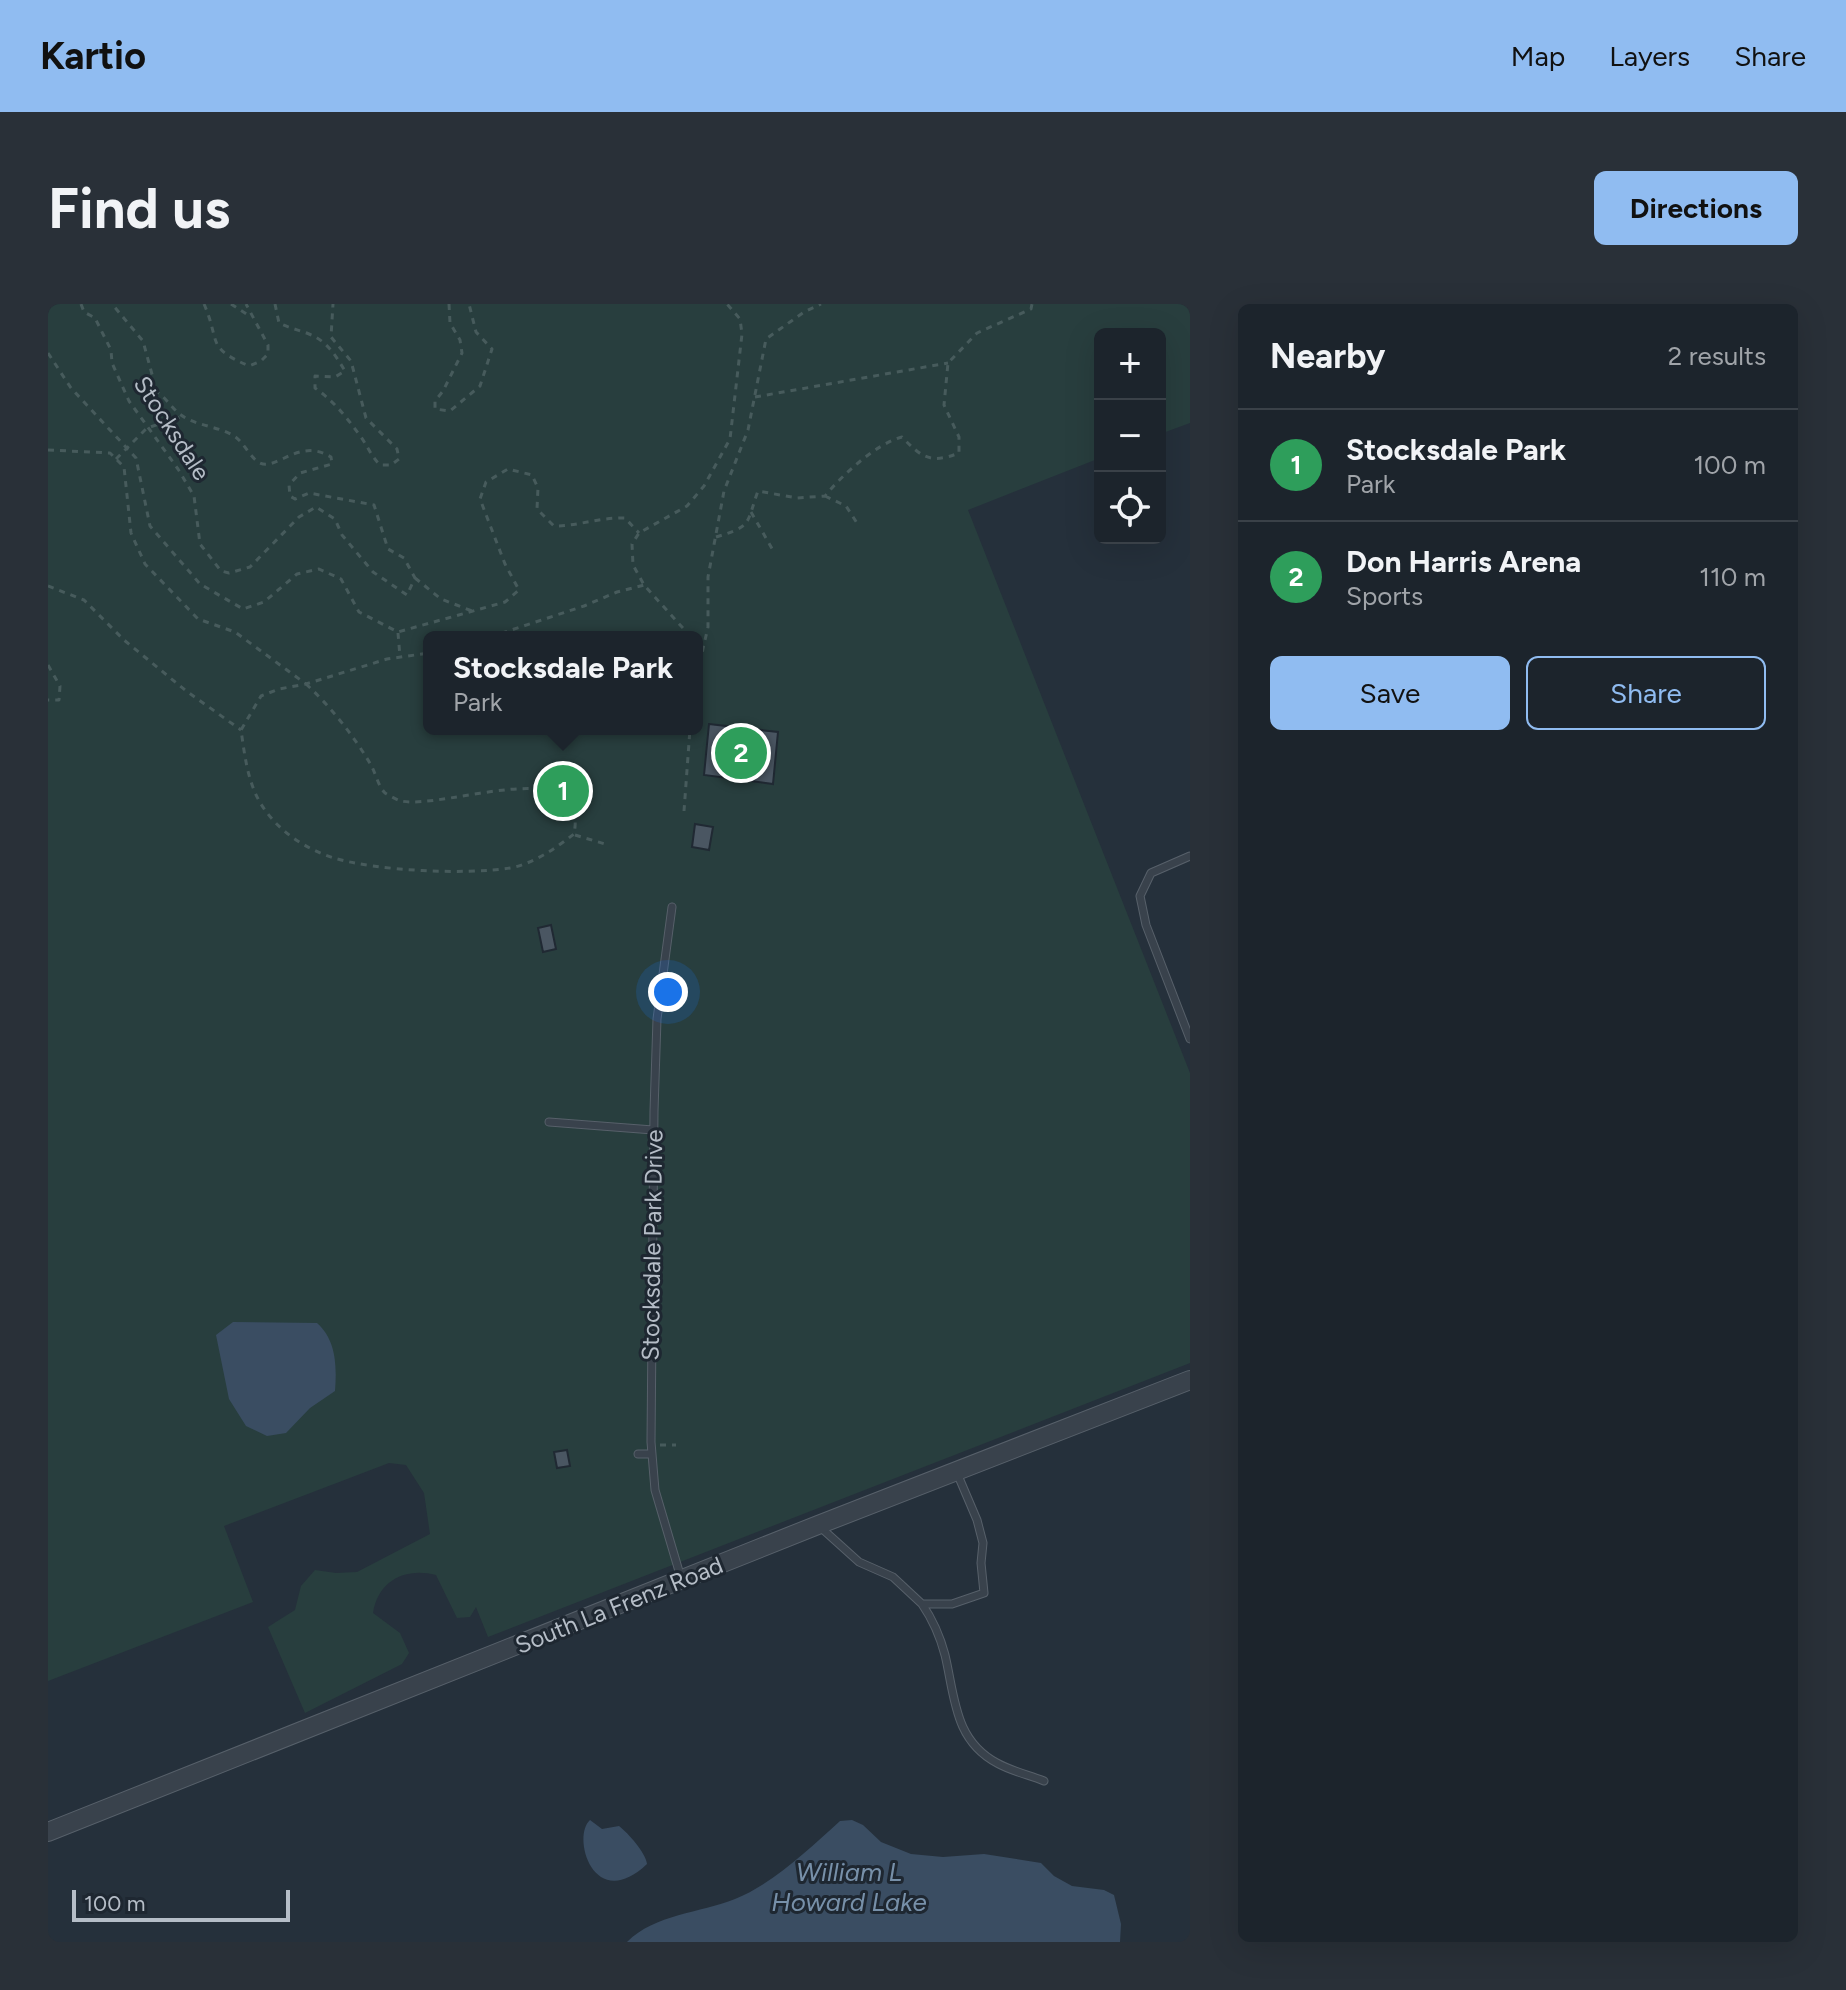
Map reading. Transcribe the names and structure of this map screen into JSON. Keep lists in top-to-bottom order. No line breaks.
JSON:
{"streets":{"street":["South La Frenz Road"],"lane":["Stocksdale Park Drive"],"path":["Stocksdale"]},"crossings":[["Stocksdale Park Drive","South La Frenz Road"]],"water":["William L Howard Lake"],"scale_bar":"100 m","page":{"header":"Kartio","nav":["Map","Layers","Share"],"buttons":["Directions",["Save","Share"]],"title":"Find us","heading":["Nearby","2 results"],"map_buttons":["+","−"],"list":[{"mark":"1","name":"Stocksdale Park","note":"Park","value":"100 m"},{"mark":"2","name":"Don Harris Arena","note":"Sports","value":"110 m"}],"popup":["Stocksdale Park","Park"],"pins":["2","1"],"scale":"100 m"}}
